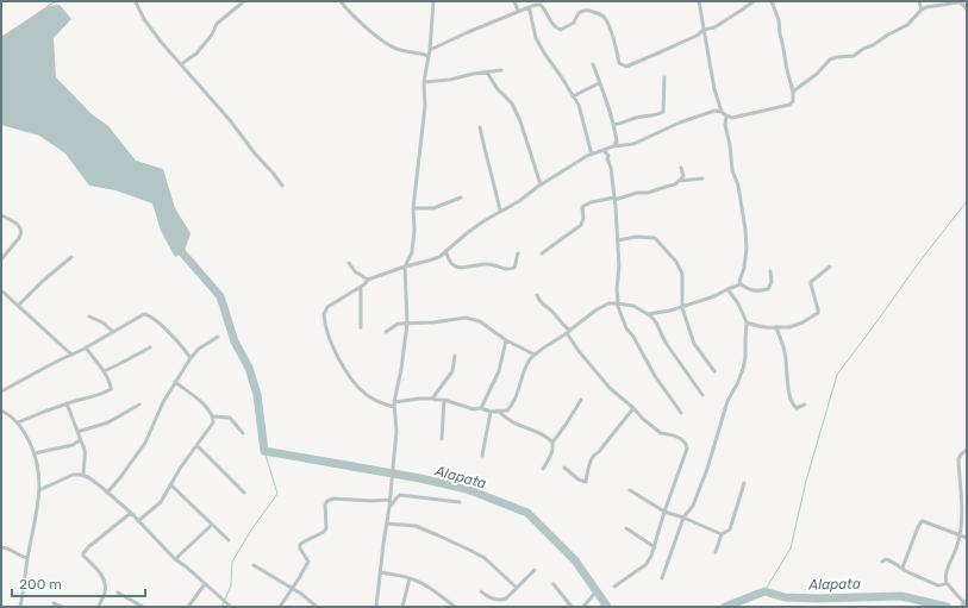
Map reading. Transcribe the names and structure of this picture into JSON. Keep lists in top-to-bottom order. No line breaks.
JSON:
{"water":["Alapata"],"scale_bar":"200 m"}
